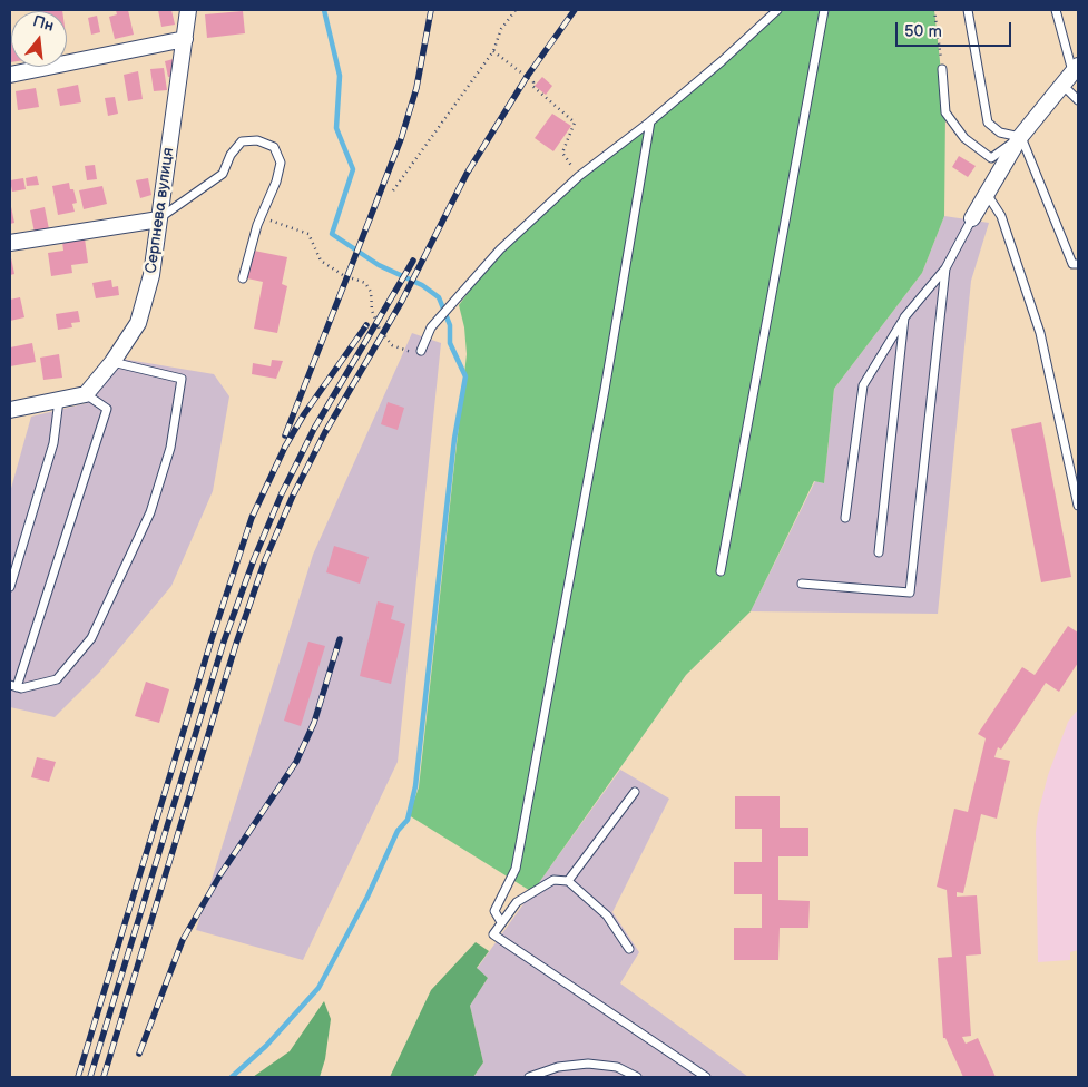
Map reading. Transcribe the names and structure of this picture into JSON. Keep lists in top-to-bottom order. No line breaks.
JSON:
{"streets":{"street":["Серпнева вулиця"]},"scale_bar":"50 m","north":"top"}
